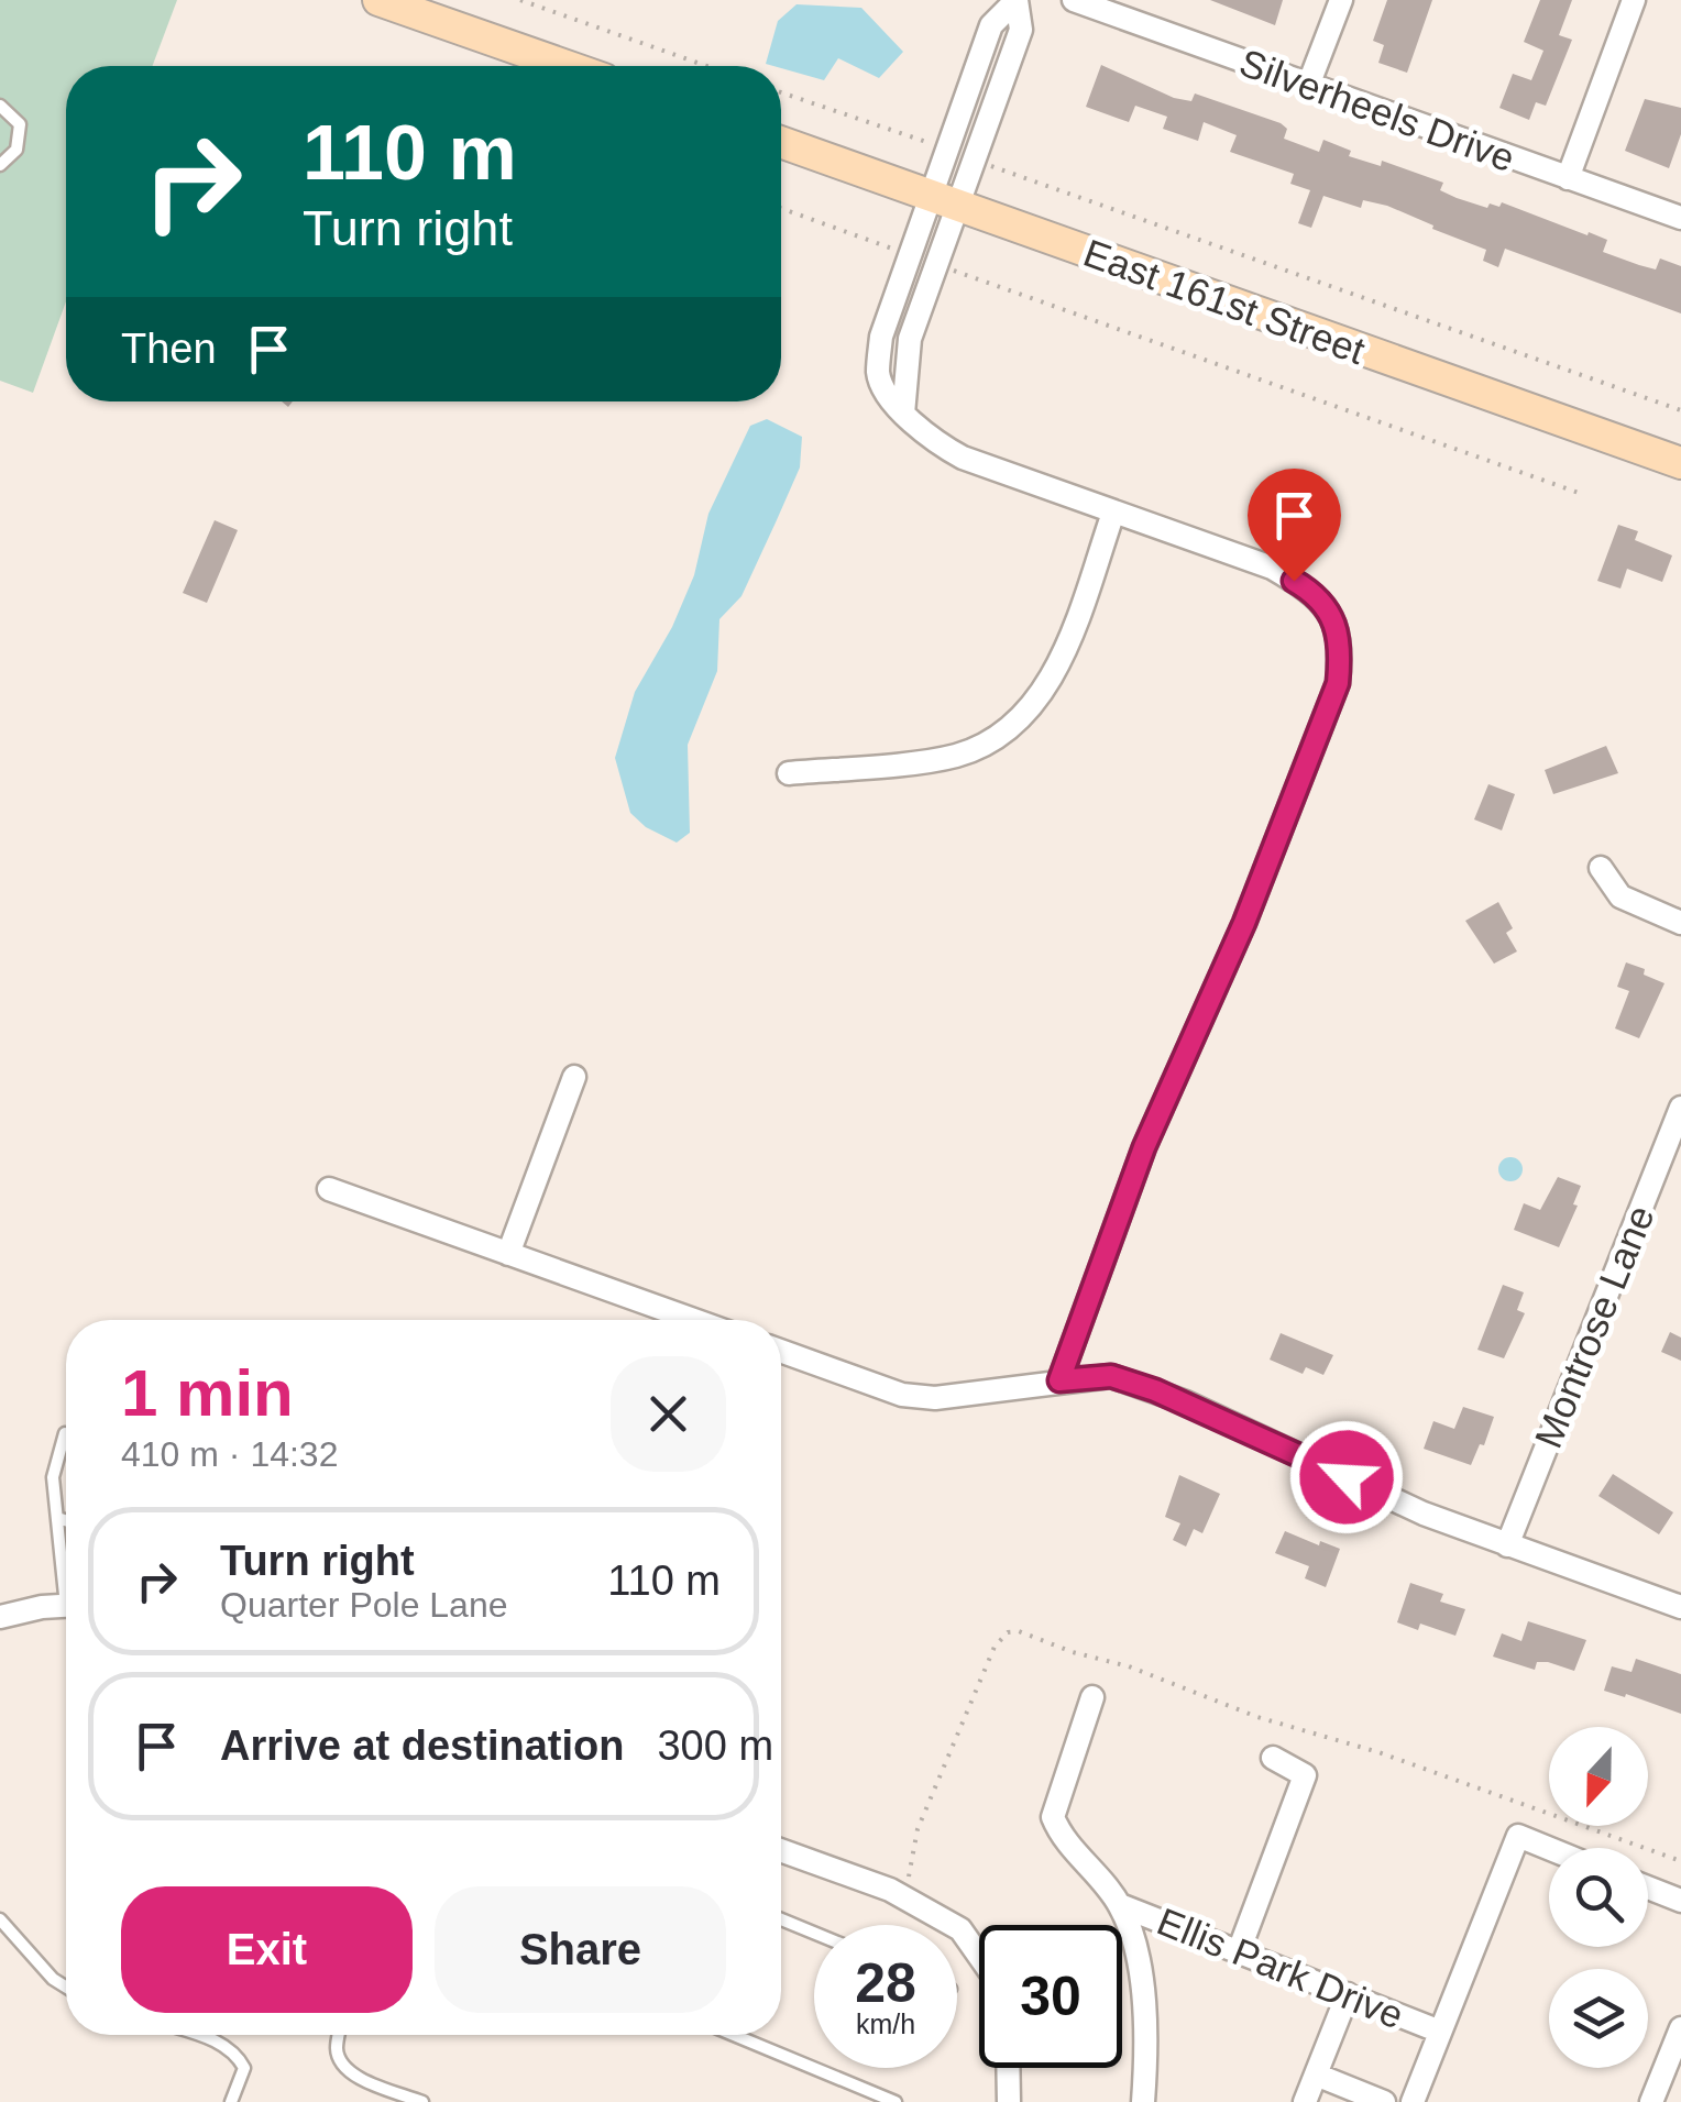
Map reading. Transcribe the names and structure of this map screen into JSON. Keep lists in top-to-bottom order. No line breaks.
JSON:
{"streets":{"street":["Silverheels Drive","East 161st Street","Montrose Lane","Ellis Park Drive"]},"north":"bottom","page":{"turn":["110 m","Turn right"],"then":"Then","heading":["1 min","410 m · 14:32"],"list":[{"name":"Turn right","note":"Quarter Pole Lane","value":"110 m"},{"name":"Arrive at destination","value":"300 m"}],"buttons":["Exit","Share"],"speed":"28 km/h","limit":"30"}}
